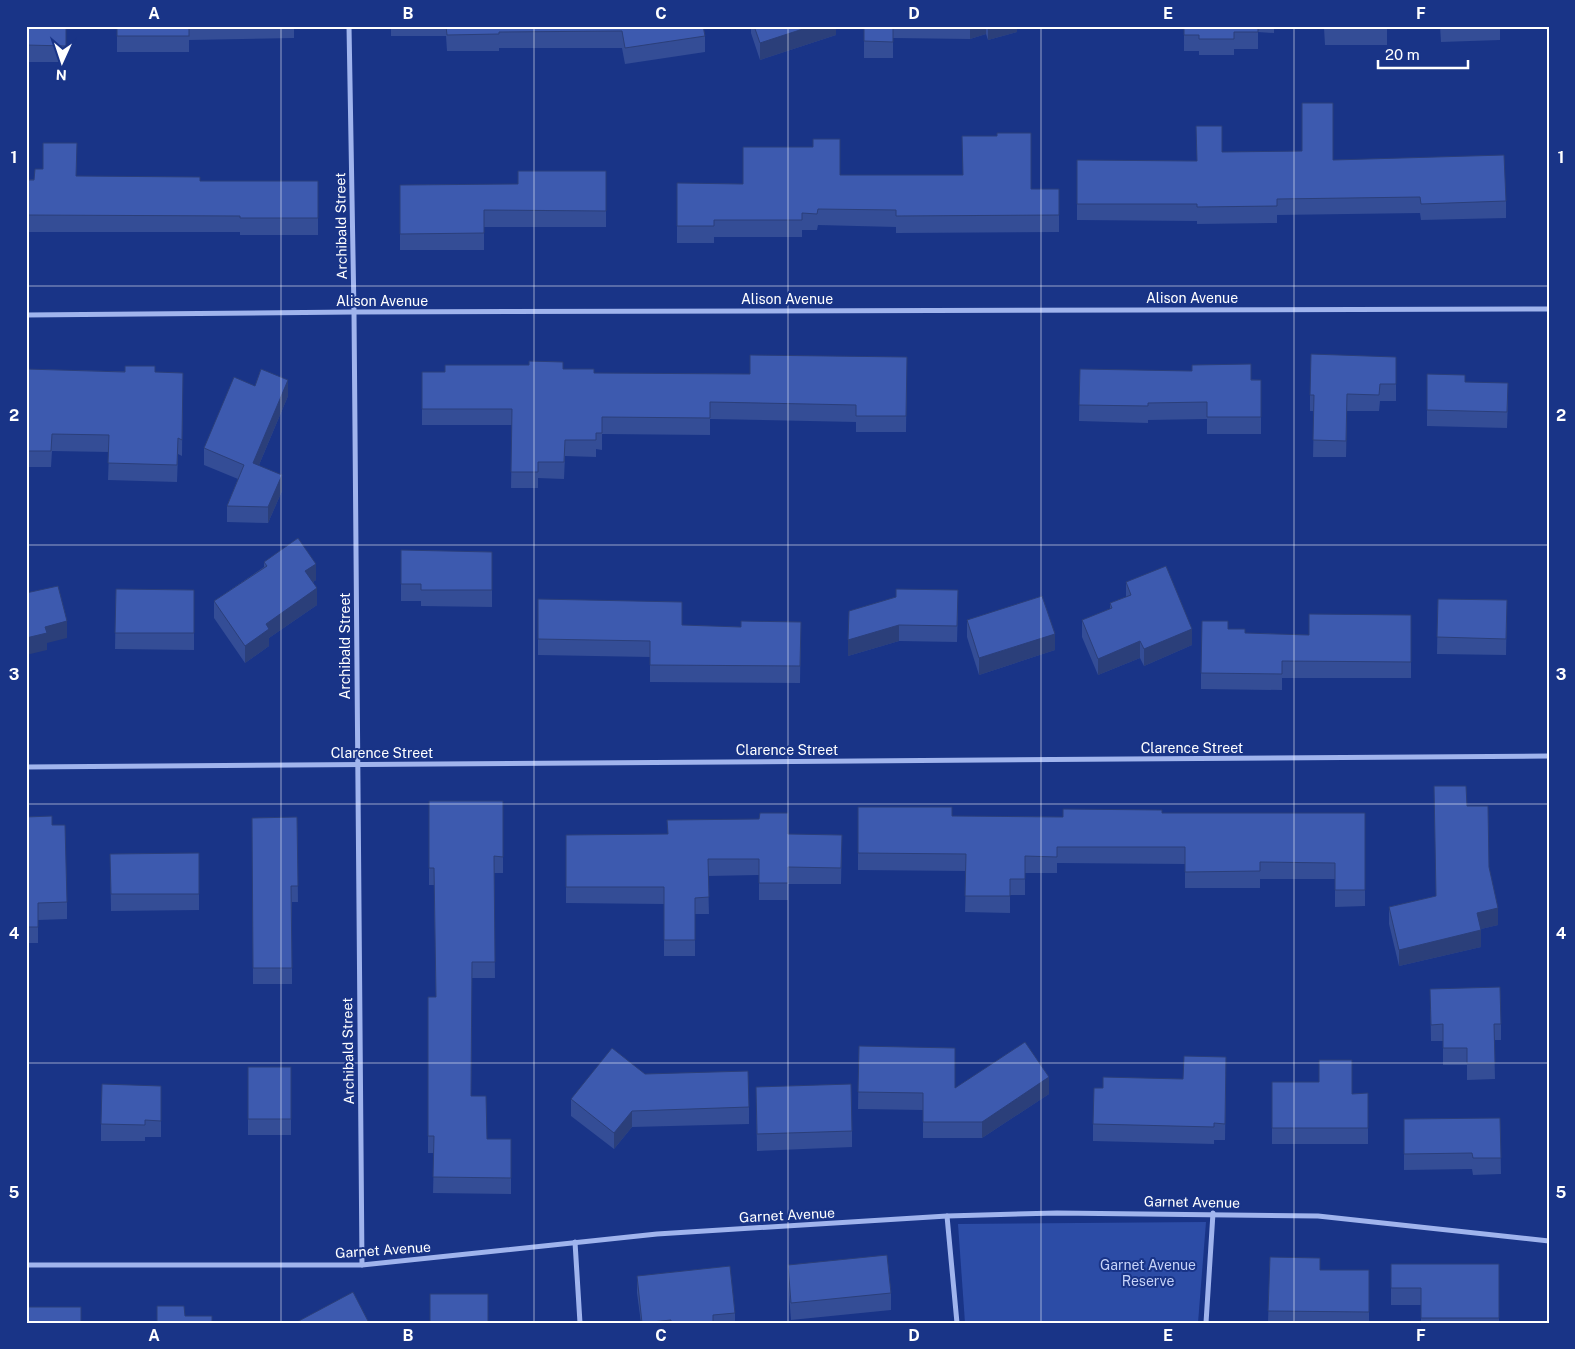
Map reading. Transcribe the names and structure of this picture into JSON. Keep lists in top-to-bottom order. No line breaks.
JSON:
{"streets":{"street":["Archibald Street","Alison Avenue","Clarence Street","Garnet Avenue"]},"crossings":[["Archibald Street","Alison Avenue"],["Archibald Street","Clarence Street"],["Archibald Street","Garnet Avenue"]],"parks":["Garnet Avenue Reserve"],"scale_bar":"20 m","north":"bottom","grid":{"columns":["A","B","C","D","E","F"],"rows":["1","2","3","4","5"]}}
